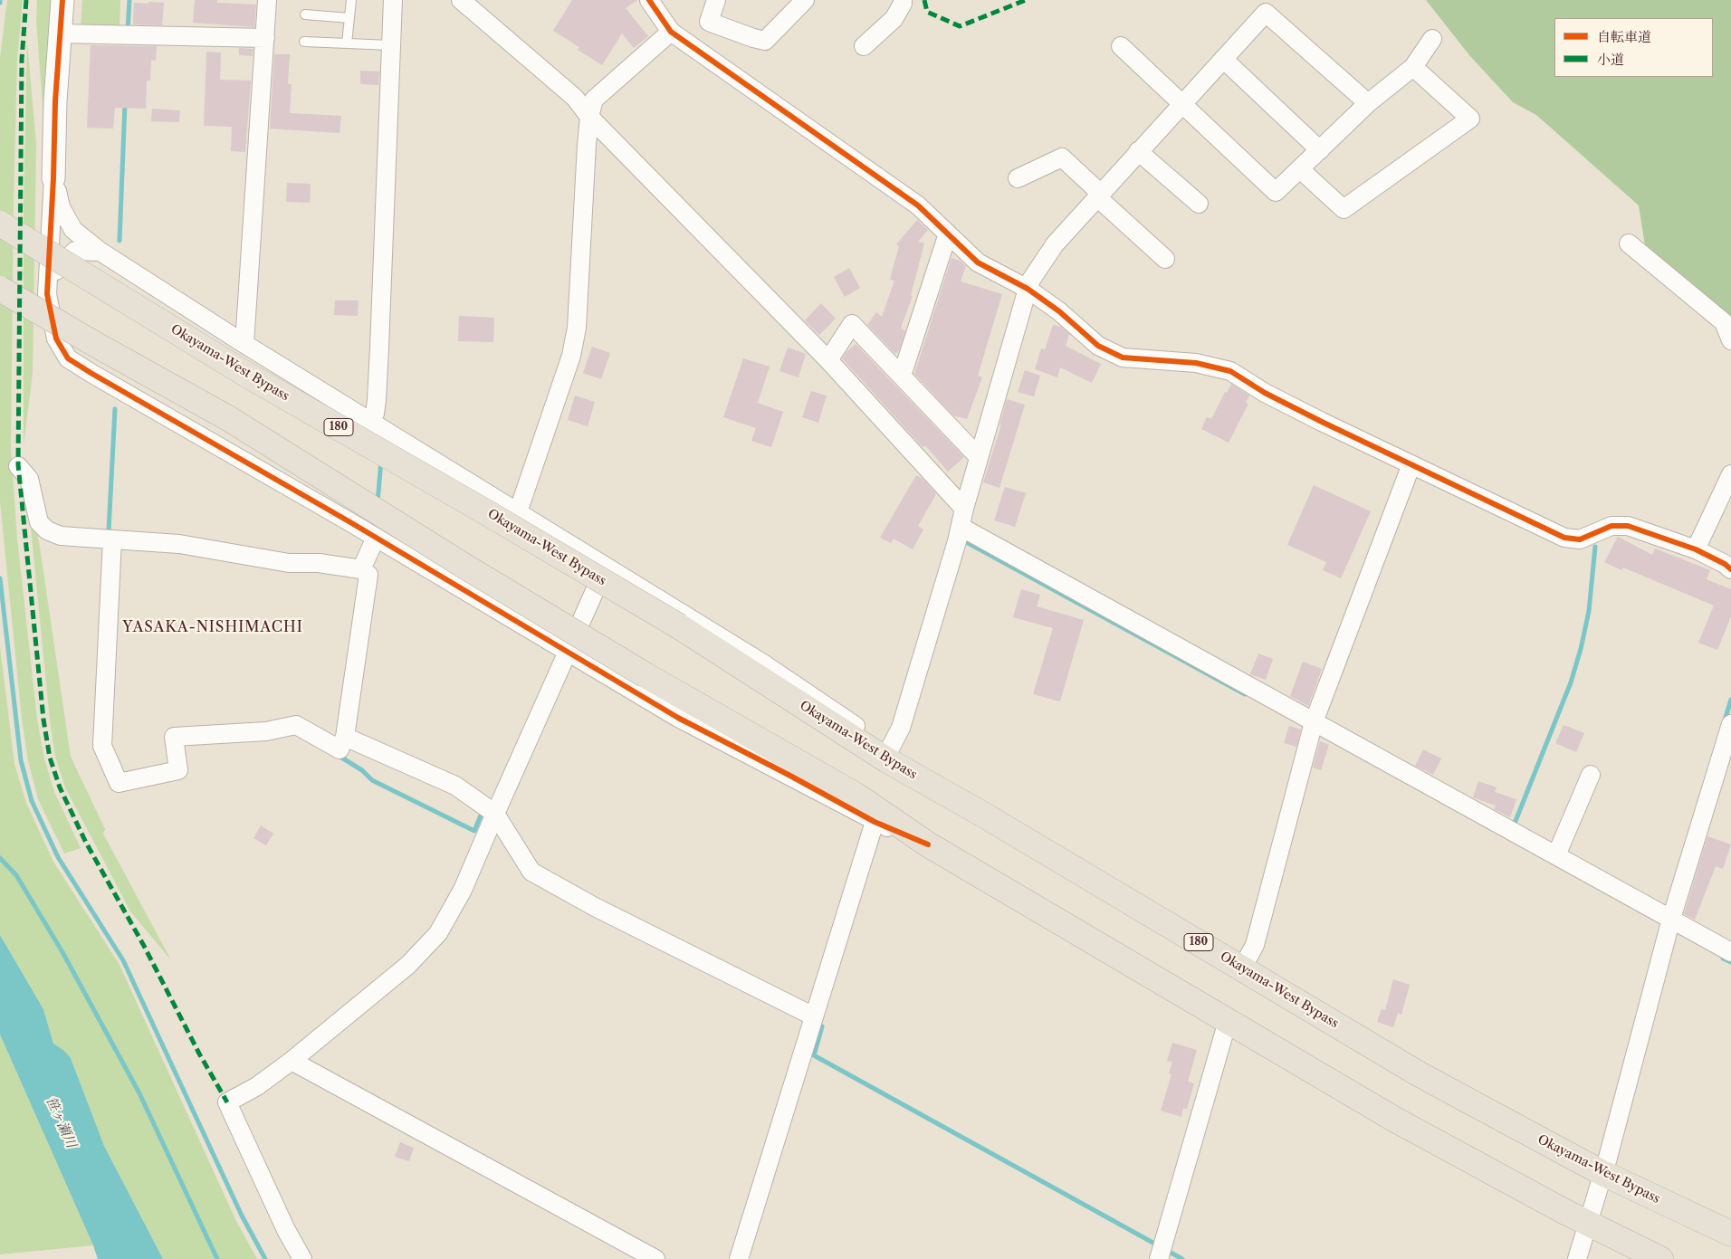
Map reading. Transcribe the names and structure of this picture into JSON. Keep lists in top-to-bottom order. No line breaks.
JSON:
{"streets":{"highway":["Okayama-West Bypass","180"]},"districts":["YASAKA-NISHIMACHI"],"water":["笹ヶ瀬川"],"legend":["自転車道","小道"]}
